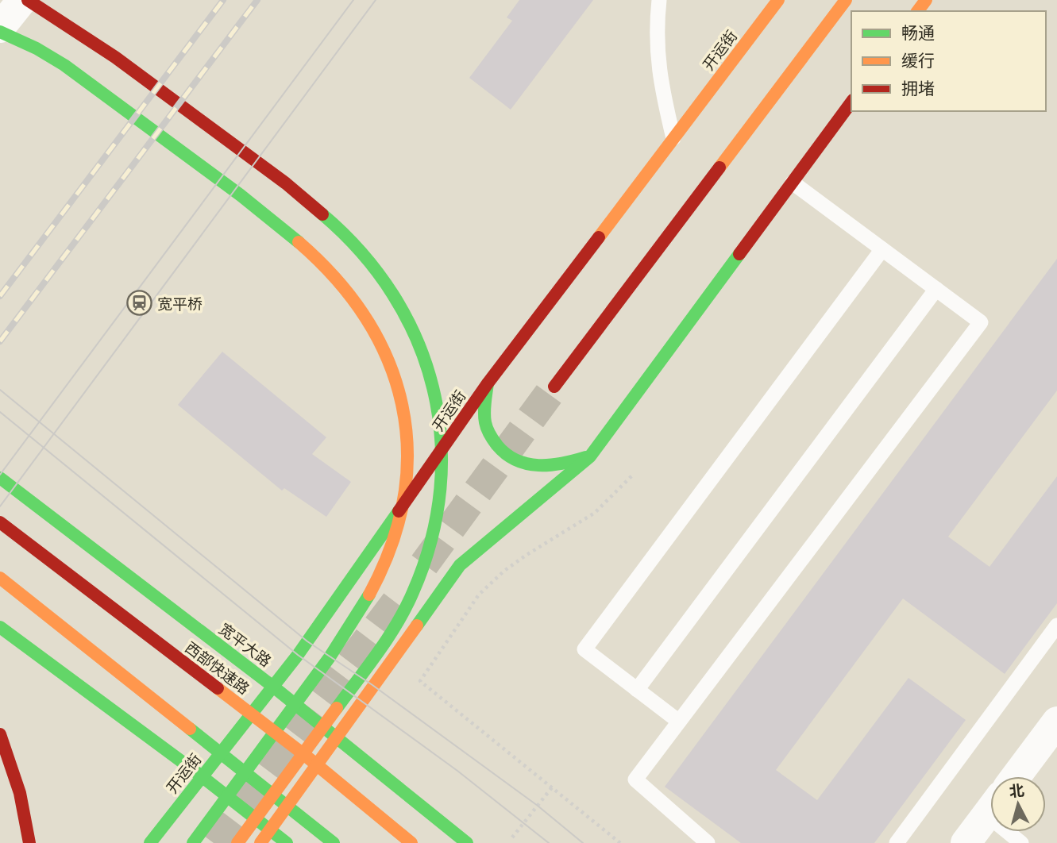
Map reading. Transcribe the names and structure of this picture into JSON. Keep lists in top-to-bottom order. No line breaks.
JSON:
{"streets":{"main road":["开运街","宽平大路","西部快速路"]},"crossings":[["开运街","宽平大路"]],"places":{"station":["宽平桥"]},"legend":["畅通","缓行","拥堵"],"north":"top"}
